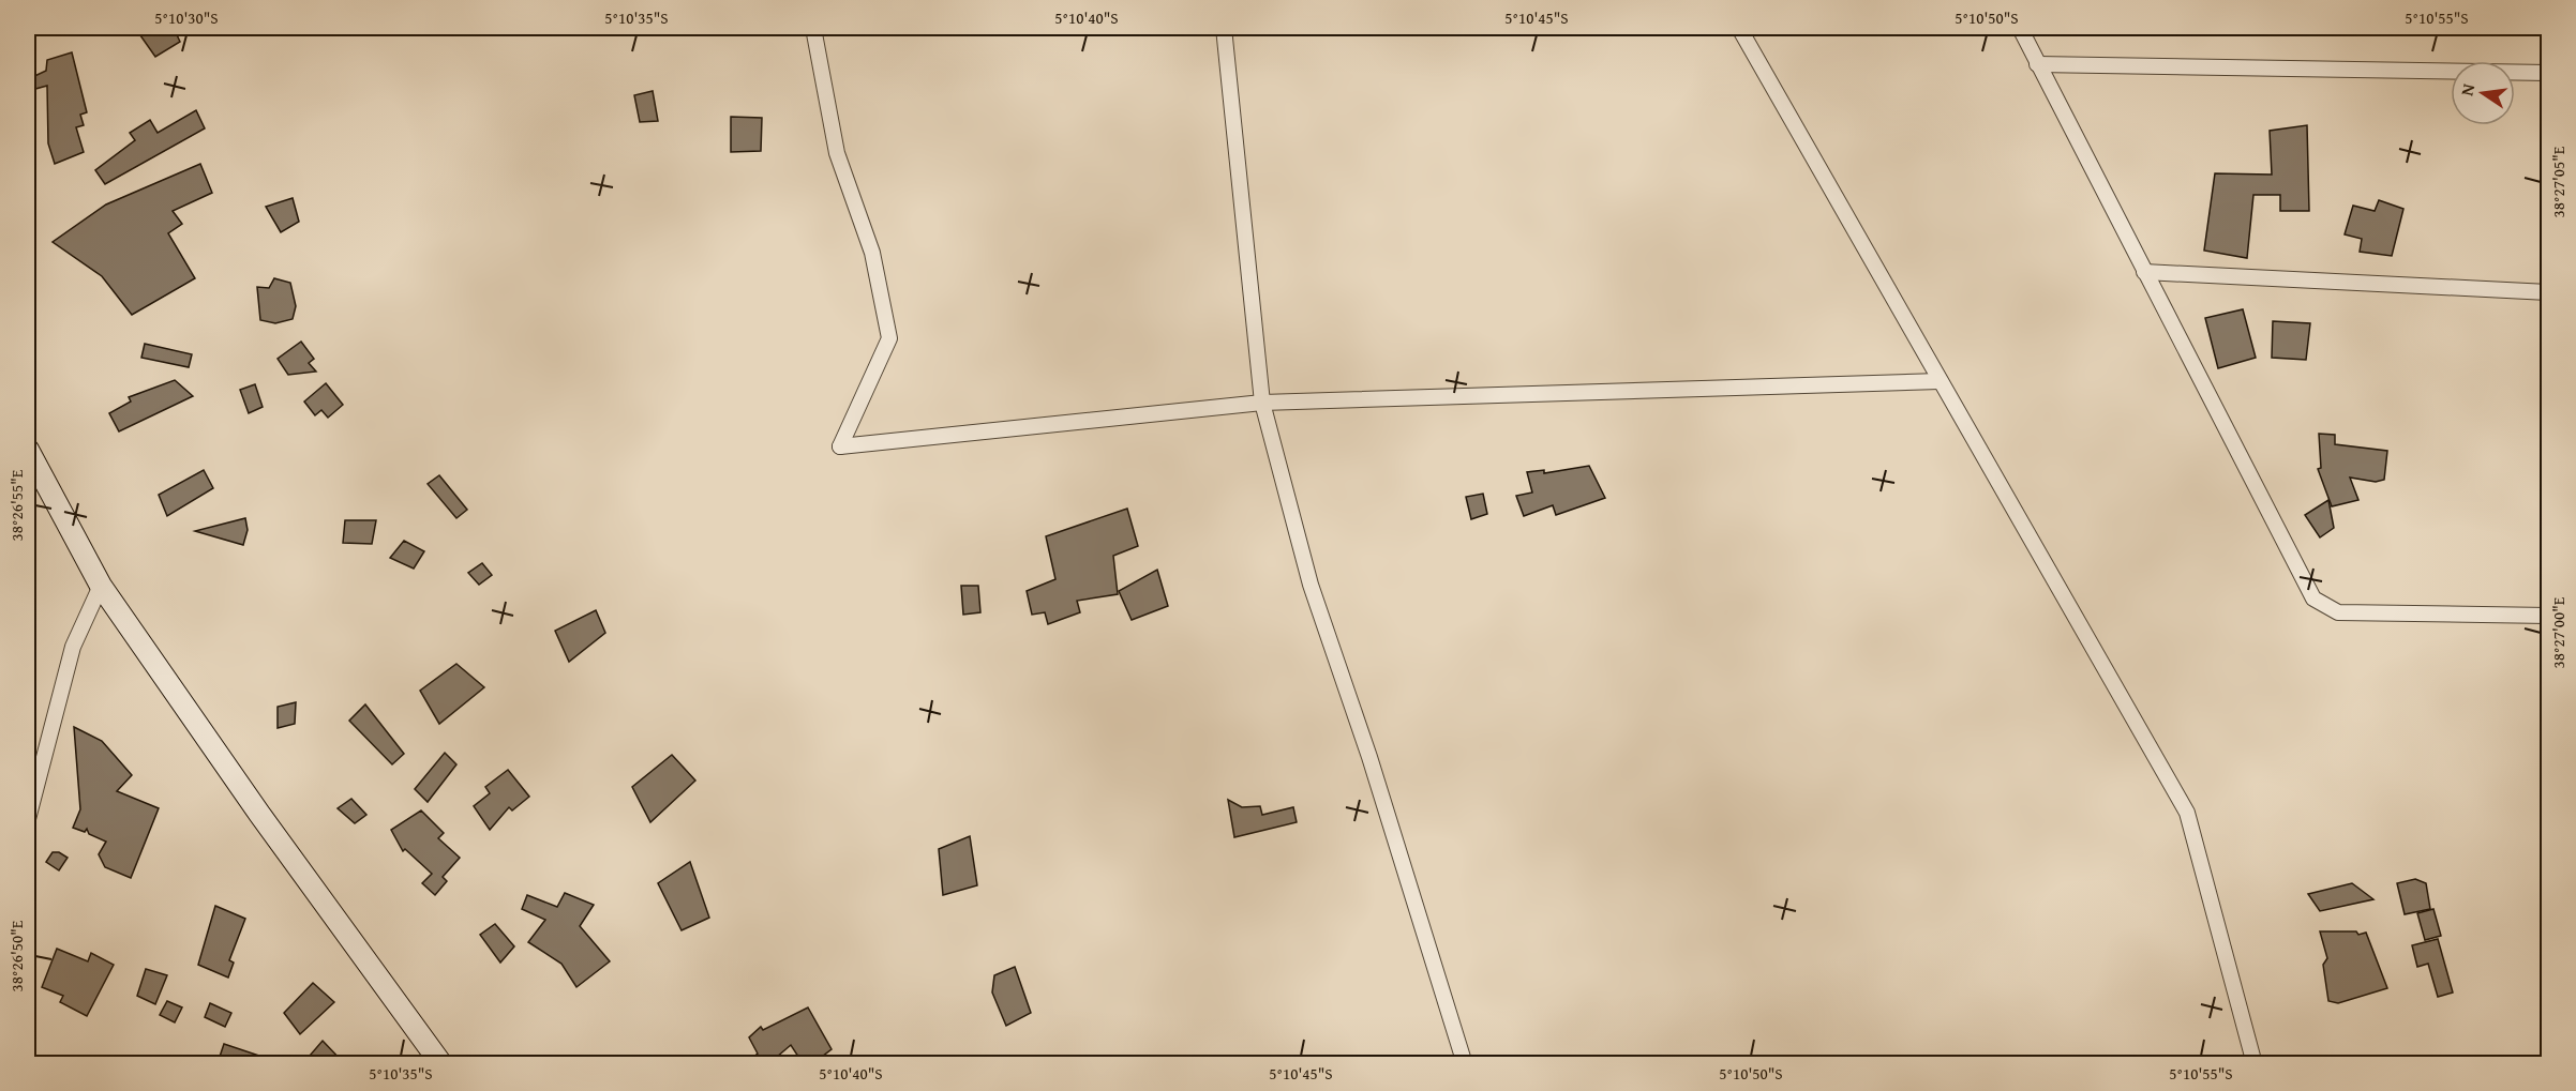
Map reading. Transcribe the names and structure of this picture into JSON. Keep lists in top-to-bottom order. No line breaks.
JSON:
{"north":"left","coordinates":["5°10'30\"S","5°10'35\"S","5°10'40\"S","5°10'45\"S","5°10'50\"S","5°10'55\"S","38°27'05\"E","38°26'55\"E","38°27'00\"E","38°26'50\"E"]}
